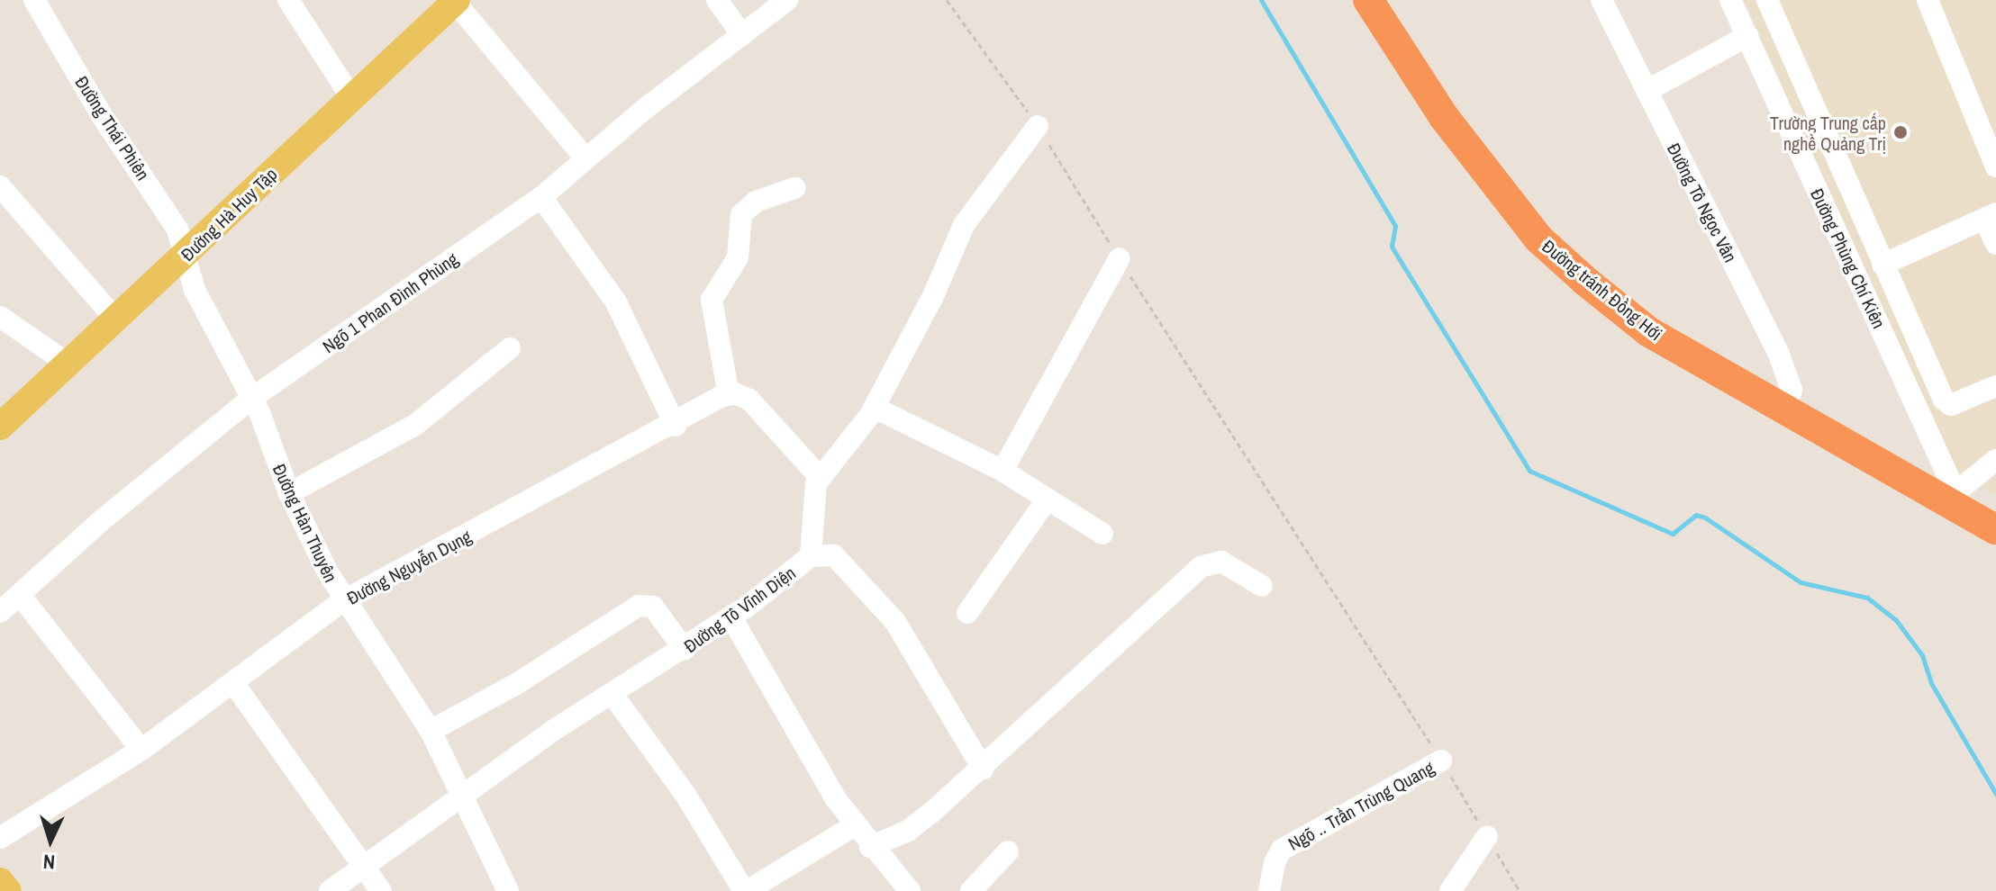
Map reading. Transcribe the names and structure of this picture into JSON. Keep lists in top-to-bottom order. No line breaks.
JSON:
{"streets":{"highway":["Đường tránh Đồng Hới"],"main road":["Đường Hà Huy Tập"],"street":["Đường Thái Phiên","Đường Tô Ngọc Vân","Đường Phùng Chí Kiên","Ngõ 1 Phan Đình Phùng","Đường Hàn Thuyên","Đường Nguyễn Dụng","Đường Tô Vĩnh Diện","Ngõ .. Trần Trùng Quang"]},"crossings":[["Đường Thái Phiên","Đường Hà Huy Tập"],["Đường Thái Phiên","Đường Hàn Thuyên"],["Đường Tô Ngọc Vân","Đường tránh Đồng Hới"],["Đường Hà Huy Tập","Đường Hàn Thuyên"],["Đường Phùng Chí Kiên","Đường tránh Đồng Hới"],["Ngõ 1 Phan Đình Phùng","Đường Hàn Thuyên"],["Đường Hàn Thuyên","Đường Nguyễn Dụng"],["Đường Hàn Thuyên","Đường Tô Vĩnh Diện"]],"places":["Trường Trung cấp nghề Quảng Trị"],"north":"bottom"}
